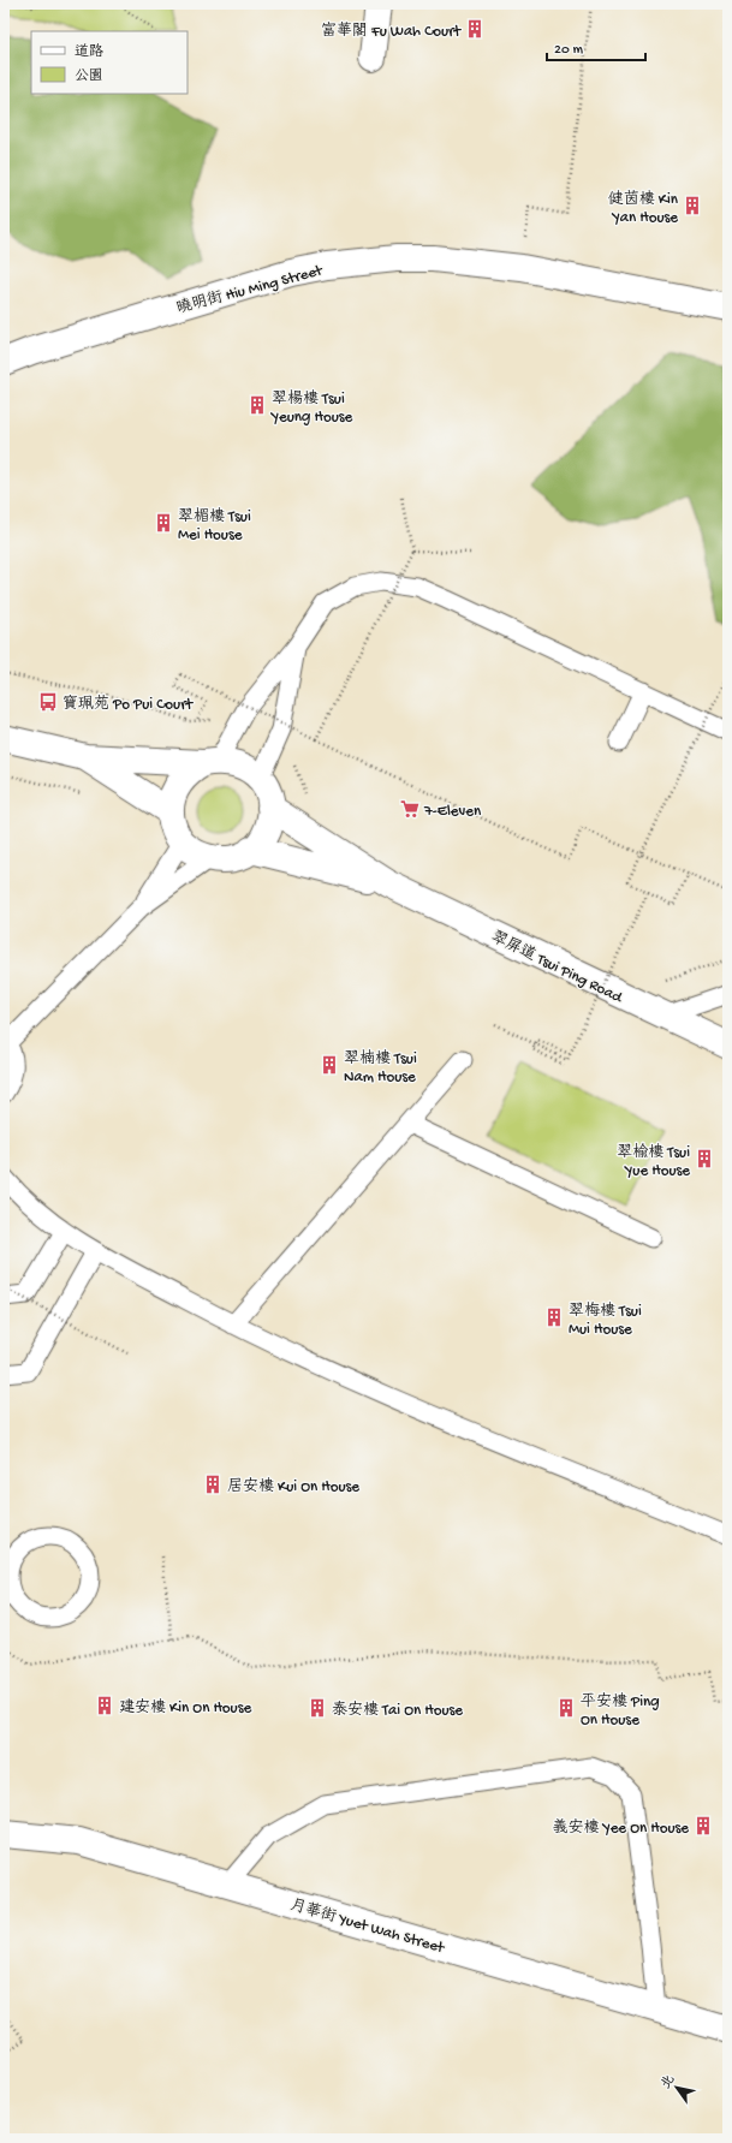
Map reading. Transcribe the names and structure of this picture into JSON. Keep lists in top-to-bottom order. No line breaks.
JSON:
{"streets":{"street":["曉明街 Hiu Ming Street","翠屏道 Tsui Ping Road","月華街 Yuet Wah Street"]},"places":{"building":["富華閣 Fu Wah Court","健茵樓 Kin Yan House","翠楊樓 Tsui Yeung House","翠楣樓 Tsui Mei House","翠楠樓 Tsui Nam House","翠榆樓 Tsui Yue House","翠梅樓 Tsui Mui House","居安樓 Kui On House","建安樓 Kin On House","泰安樓 Tai On House","平安樓 Ping On House","義安樓 Yee On House"],"bus stop":["寶珮苑 Po Pui Court"],"supermarket":["7-Eleven"]},"legend":["道路","公園"],"scale_bar":"20 m","north":"top left"}
